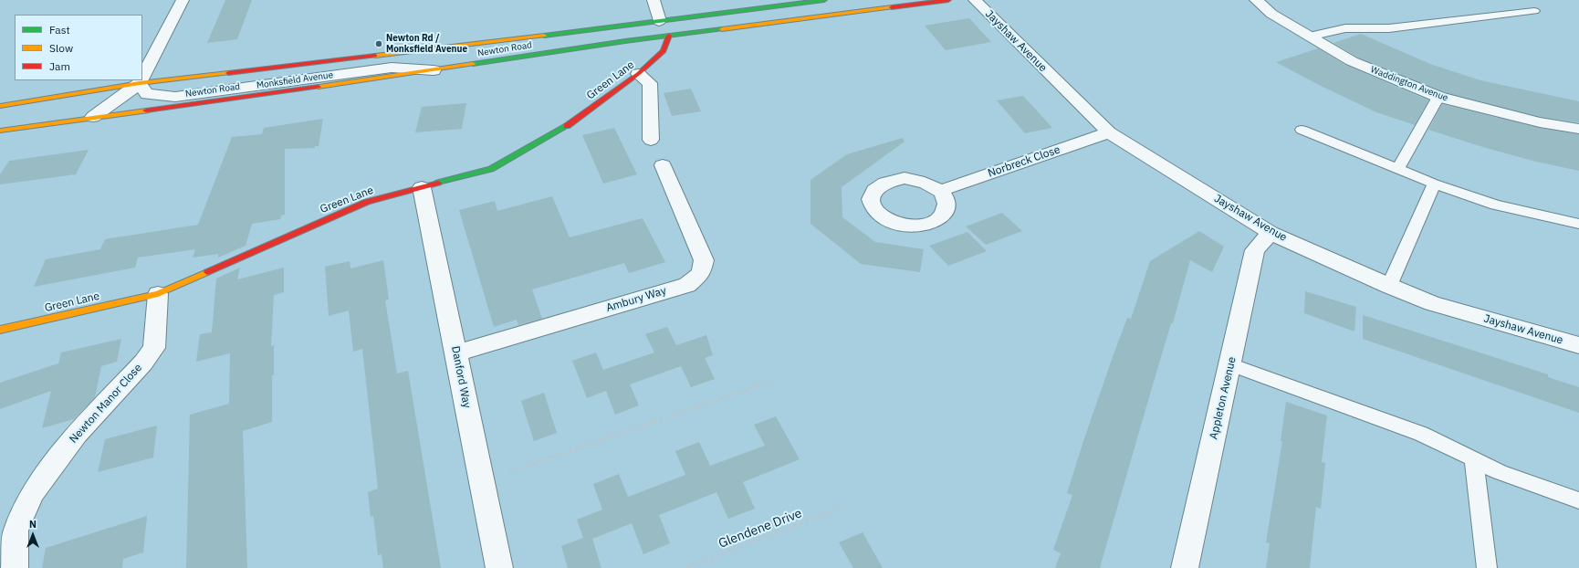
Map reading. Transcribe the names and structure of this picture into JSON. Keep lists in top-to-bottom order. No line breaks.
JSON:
{"streets":{"main road":["Newton Road","Green Lane"],"street":["Jayshaw Avenue","Monksfield Avenue","Waddington Avenue","Norbreck Close","Ambury Way","Danford Way","Appleton Avenue","Newton Manor Close"],"path":["Glendene Drive"]},"crossings":[["Jayshaw Avenue","Norbreck Close"],["Jayshaw Avenue","Appleton Avenue"],["Newton Road","Monksfield Avenue"],["Newton Road","Green Lane"],["Green Lane","Danford Way"],["Green Lane","Newton Manor Close"],["Ambury Way","Danford Way"]],"places":["Newton Rd / Monksfield Avenue"],"legend":["Fast","Slow","Jam"],"north":"top"}
